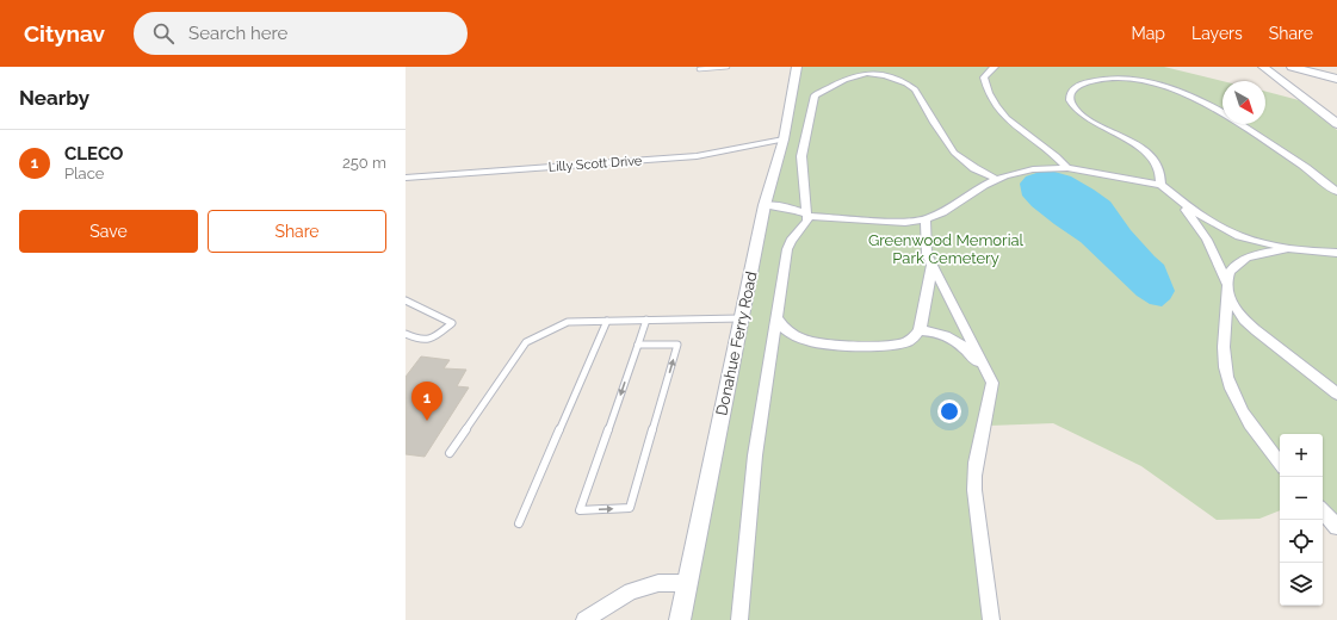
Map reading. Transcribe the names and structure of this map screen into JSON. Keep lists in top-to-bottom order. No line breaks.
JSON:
{"streets":{"street":["Lilly Scott Drive","Donahue Ferry Road"]},"crossings":[["Lilly Scott Drive","Donahue Ferry Road"]],"parks":["Greenwood Memorial Park Cemetery"],"north":"bottom right","page":{"header":"Citynav","search":"Search here","nav":["Map","Layers","Share"],"heading":"Nearby","list":[{"mark":"1","name":"CLECO","note":"Place","value":"250 m"}],"buttons":["Save","Share"],"pins":"1","map_buttons":["+","−"]}}
